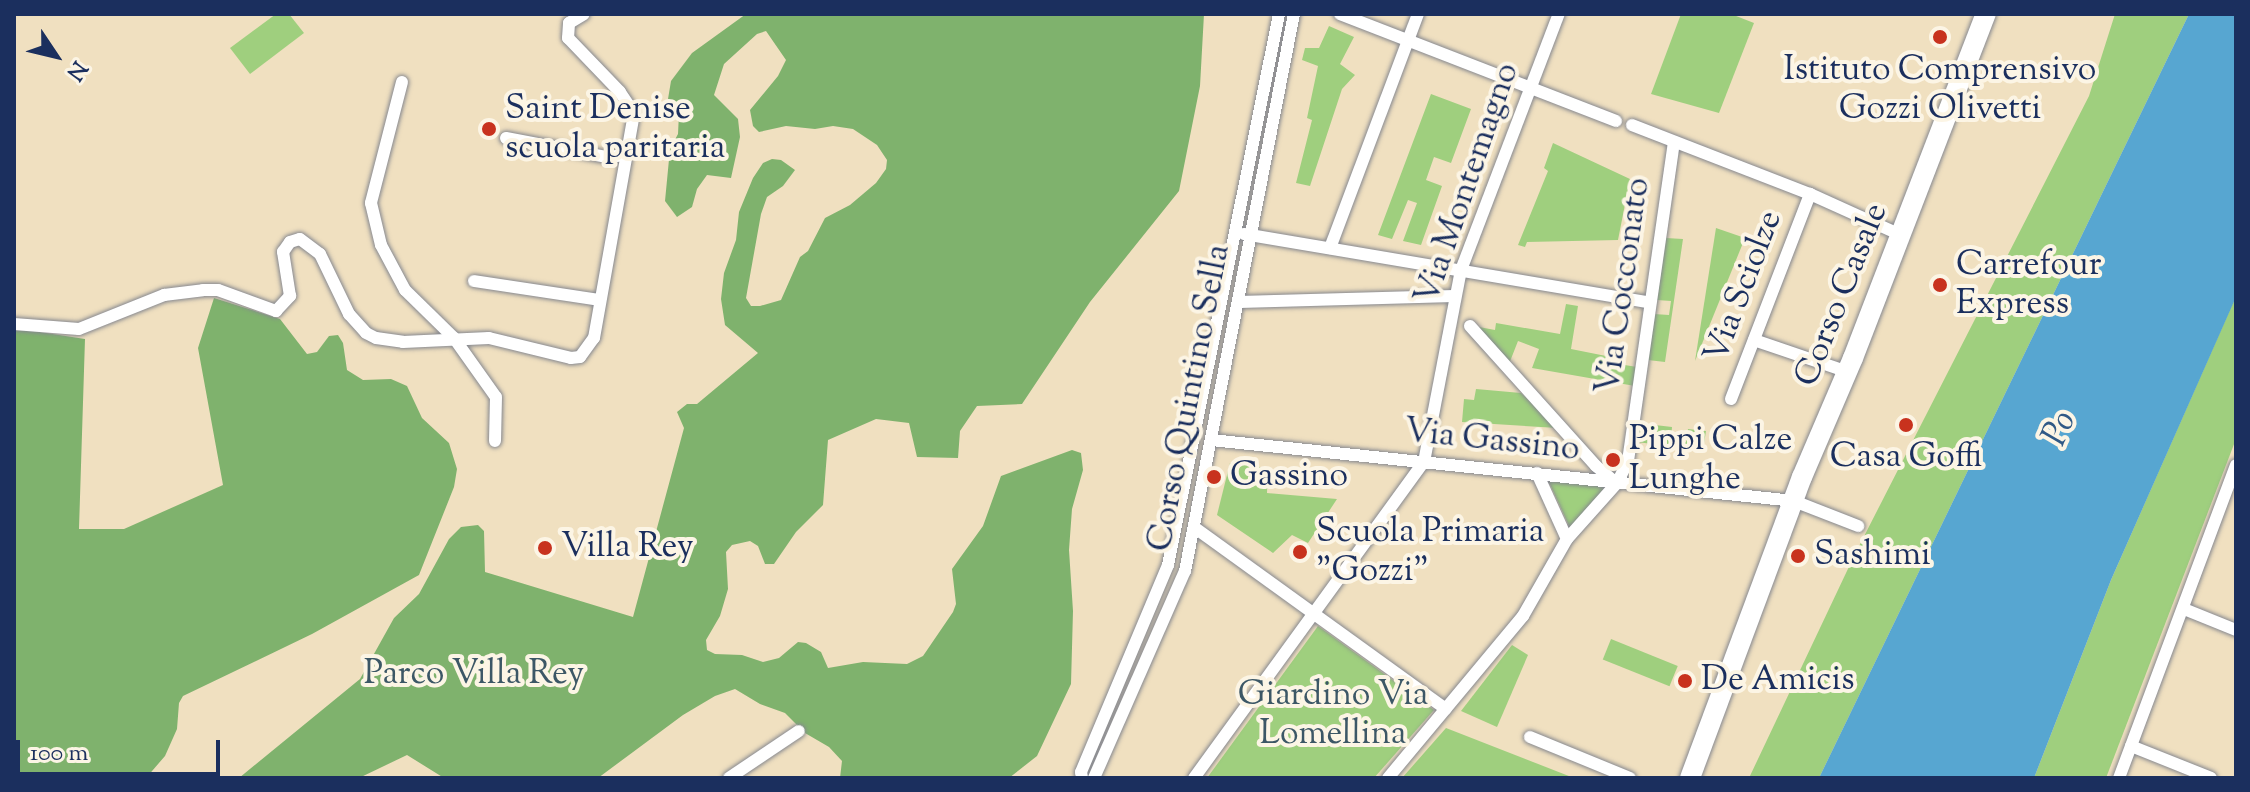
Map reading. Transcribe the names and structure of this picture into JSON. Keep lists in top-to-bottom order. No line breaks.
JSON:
{"streets":{"main road":["Corso Casale"],"street":["Via Montemagno","Via Cocconato","Via Sciolze","Corso Quintino Sella","Via Gassino"]},"crossings":[["Via Montemagno","Via Gassino"],["Via Cocconato","Via Gassino"],["Corso Casale","Via Gassino"],["Corso Quintino Sella","Via Gassino"]],"water":["Po"],"parks":["Parco Villa Rey","Giardino Via Lomellina"],"places":["Istituto Comprensivo Gozzi Olivetti","Saint Denise scuola paritaria","Carrefour Express","Casa Goffi","Pippi Calze Lunghe","Gassino","Villa Rey","Scuola Primaria \"Gozzi\"","Sashimi","De Amicis"],"scale_bar":"100 m","north":"bottom right"}
